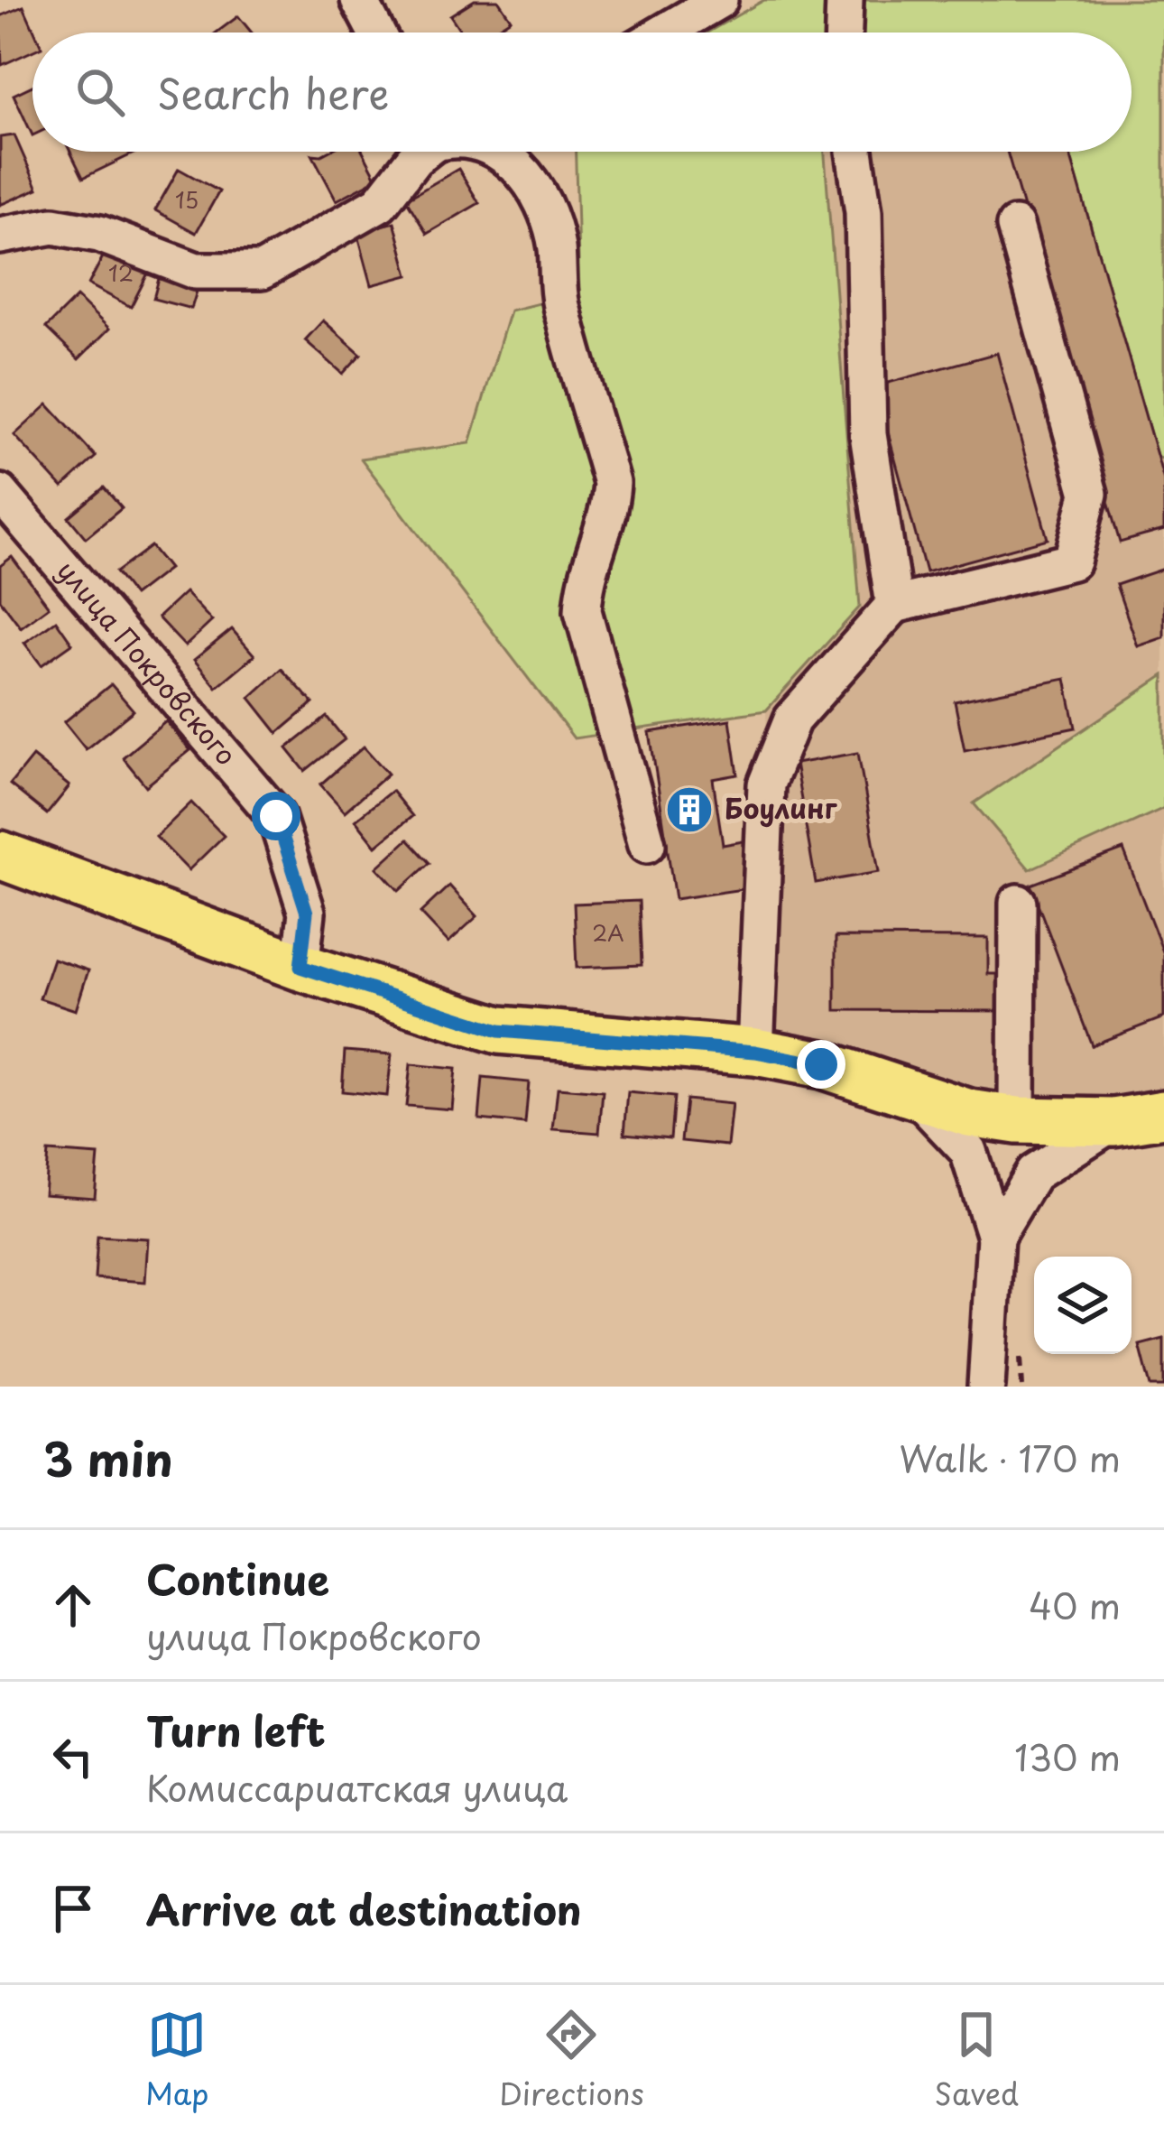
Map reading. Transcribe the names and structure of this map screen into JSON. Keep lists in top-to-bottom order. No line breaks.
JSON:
{"streets":{"street":["улица Покровского"]},"places":{"building":["Боулинг"]},"house_numbers":["15","12","2А"],"page":{"search":"Search here","heading":["3 min","Walk · 170 m"],"list":[["Continue","улица Покровского","40 m"],["Turn left","Комиссариатская улица","130 m"],"Arrive at destination"],"nav":["Map","Directions","Saved"]}}
